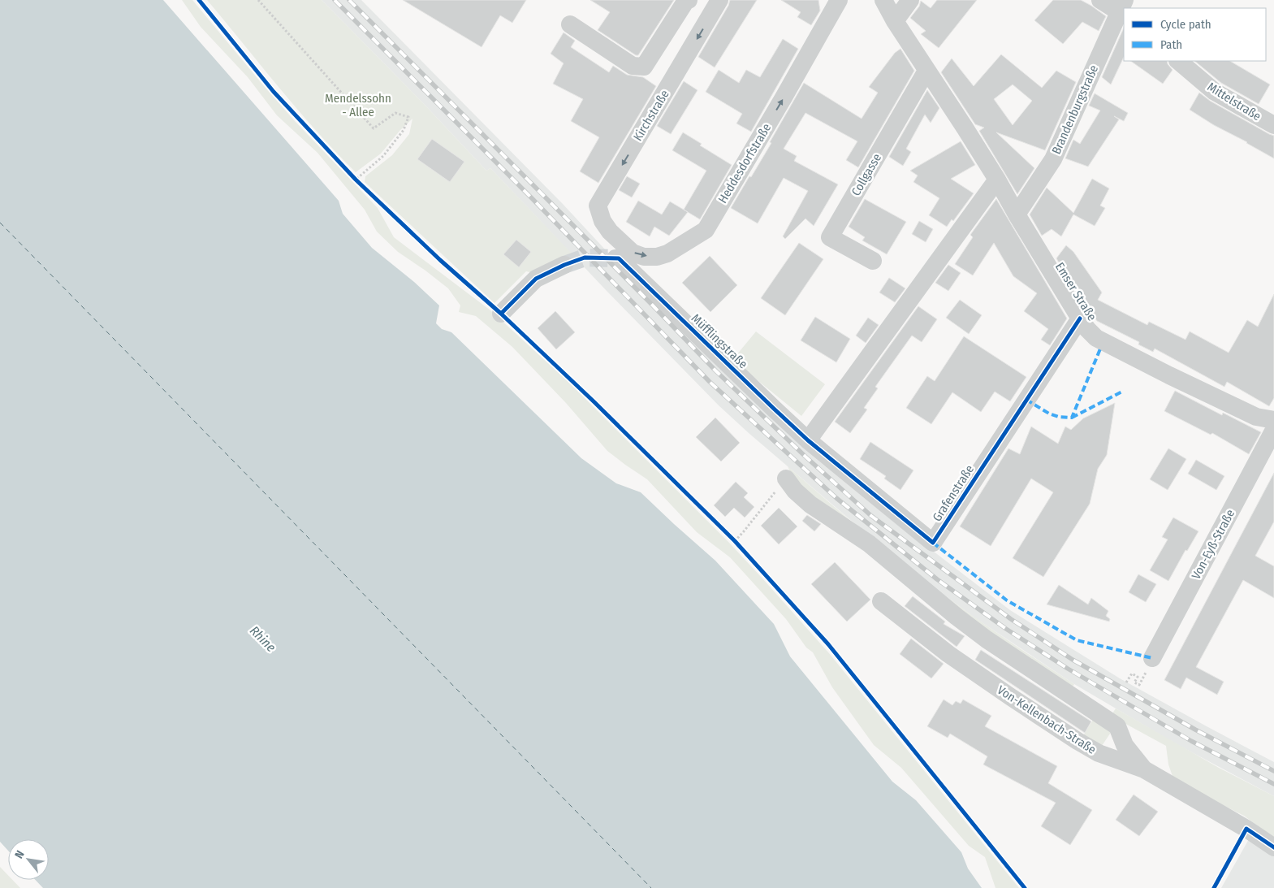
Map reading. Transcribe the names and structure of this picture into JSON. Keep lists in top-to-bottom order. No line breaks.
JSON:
{"streets":{"street":["Mittelstraße","Brandenburgstraße","Kirchstraße","Heddesdorfstraße","Collgasse","Emser Straße","Müfflingstraße","Grafenstraße","Von-Eyß-Straße","Von-Kellenbach-Straße"]},"crossings":[["Brandenburgstraße","Emser Straße"],["Kirchstraße","Heddesdorfstraße"],["Collgasse","Emser Straße"],["Emser Straße","Grafenstraße"],["Müfflingstraße","Grafenstraße"]],"one_way":["Kirchstraße","Heddesdorfstraße"],"water":["Rhine"],"parks":["Mendelssohn - Allee"],"legend":["Cycle path","Path"],"north":"top left"}
